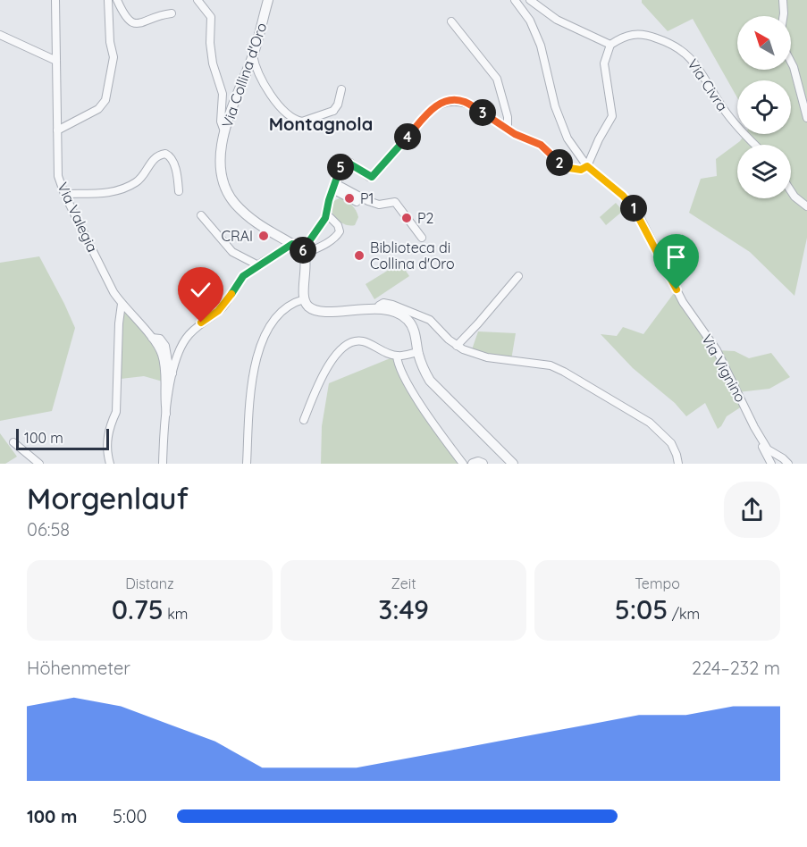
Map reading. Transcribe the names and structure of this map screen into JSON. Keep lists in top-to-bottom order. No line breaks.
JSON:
{"streets":{"street":["Via Collina d'Oro","Via Civra","Via Valegia","Via Vignino"]},"districts":["Montagnola"],"places":["P1","P2","CRAI","Biblioteca di Collina d'Oro"],"scale_bar":"100 m","north":"top left","page":{"pins":["3","4","2","5","1","6"],"scale":"100 m","heading":["Morgenlauf","06:58"],"stats":[["Distanz","0.75 km"],["Zeit","3:49"],["Tempo","5:05 /km"]],"chart":["Höhenmeter","224–232 m"],"list":[{"name":"100 m","note":"5:00"}]}}
